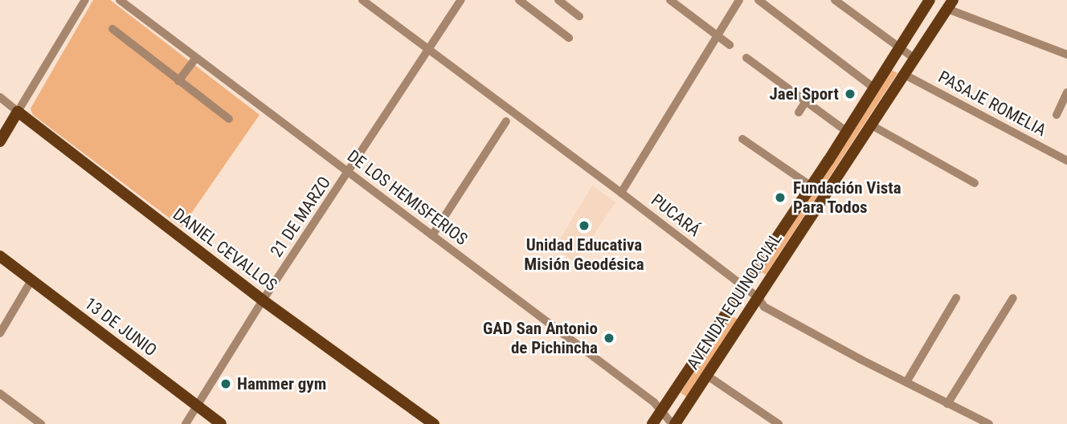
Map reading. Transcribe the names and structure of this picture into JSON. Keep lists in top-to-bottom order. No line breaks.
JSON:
{"streets":{"main road":["DANIEL CEVALLOS","AVENIDA EQUINOCCIAL","13 DE JUNIO"],"street":["PASAJE ROMELIA","DE LOS HEMISFERIOS","PUCARÁ","21 DE MARZO"]},"crossings":[["PASAJE ROMELIA","AVENIDA EQUINOCCIAL"],["DE LOS HEMISFERIOS","21 DE MARZO"],["DE LOS HEMISFERIOS","AVENIDA EQUINOCCIAL"],["PUCARÁ","21 DE MARZO"],["PUCARÁ","AVENIDA EQUINOCCIAL"],["21 DE MARZO","DANIEL CEVALLOS"],["21 DE MARZO","13 DE JUNIO"]],"places":["Jael Sport","Fundación Vista Para Todos","Unidad Educativa Misión Geodésica","GAD San Antonio de Pichincha","Hammer gym"]}
